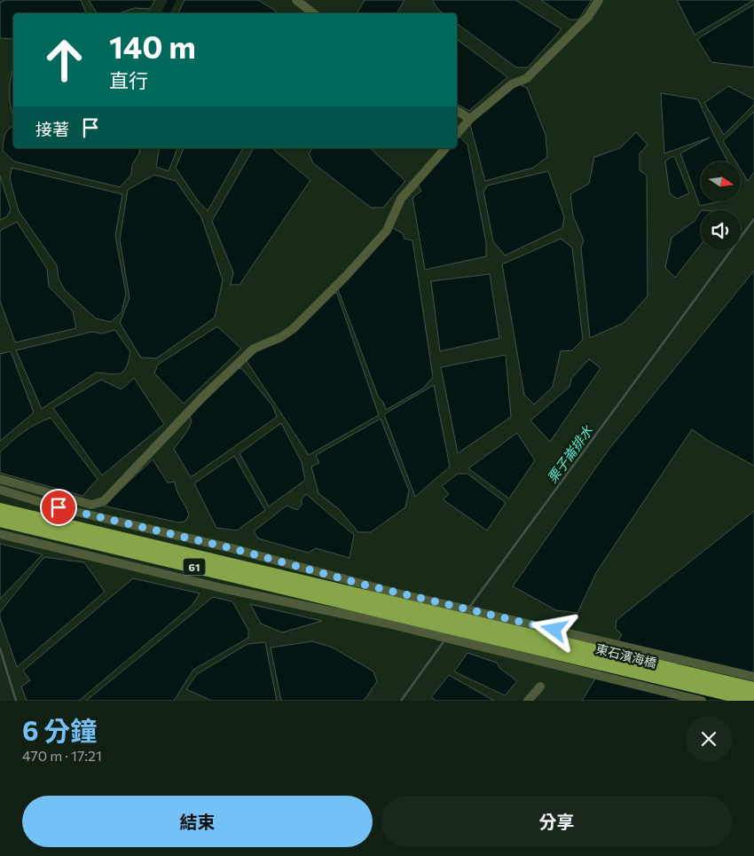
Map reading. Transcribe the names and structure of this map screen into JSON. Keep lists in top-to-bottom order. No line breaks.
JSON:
{"streets":{"highway":["61","東石濱海橋"]},"crossings":[["61","東石濱海橋"]],"water":["栗子崙排水"],"north":"right","page":{"turn":["140 m","直行"],"then":"接著","heading":["6 分鐘","470 m · 17:21"],"buttons":["結束","分享"]}}
